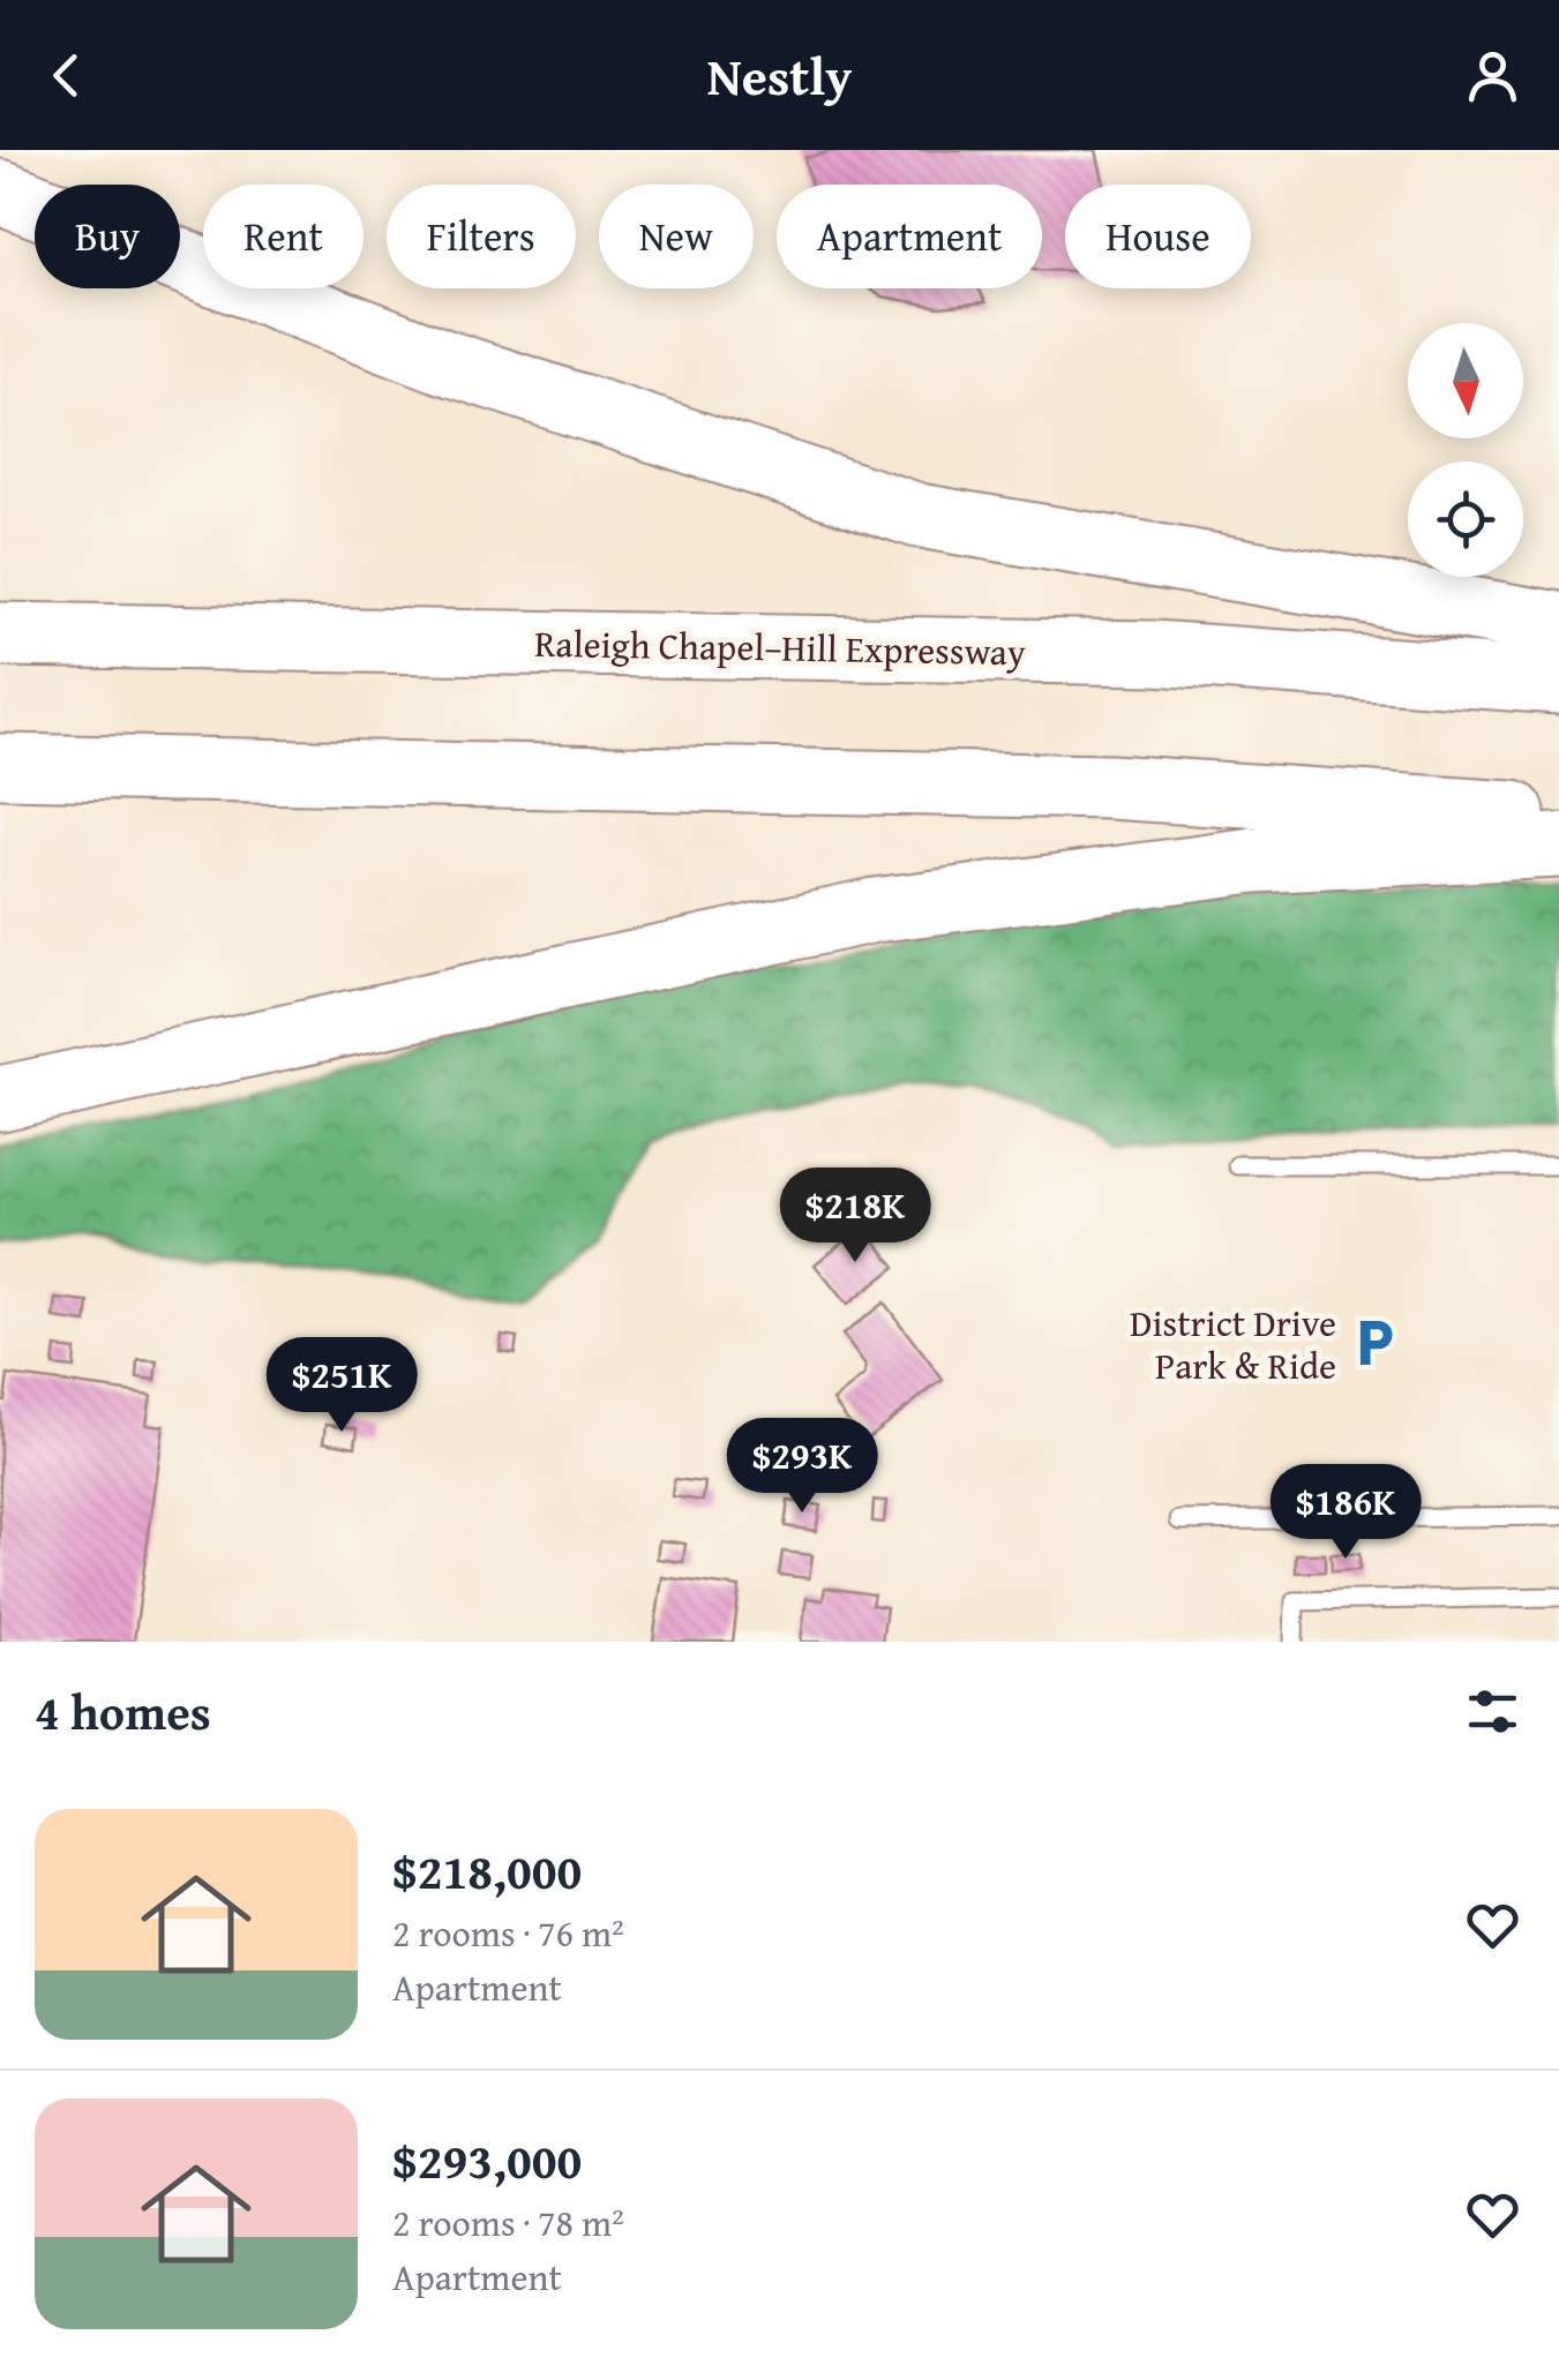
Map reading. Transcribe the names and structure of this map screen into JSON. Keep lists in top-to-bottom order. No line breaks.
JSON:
{"streets":{"highway":["Raleigh Chapel–Hill Expressway"]},"places":{"parking":["District Drive Park & Ride"]},"north":"bottom","page":{"header":"Nestly","chip":["Buy","Rent","Filters","New","Apartment","House"],"price":["$218K","$251K","$293K","$186K"],"heading":"4 homes","list":[{"name":"$218,000","note":"2 rooms · 76 m² · Apartment"},{"name":"$293,000","note":"2 rooms · 78 m² · Apartment"}]}}
